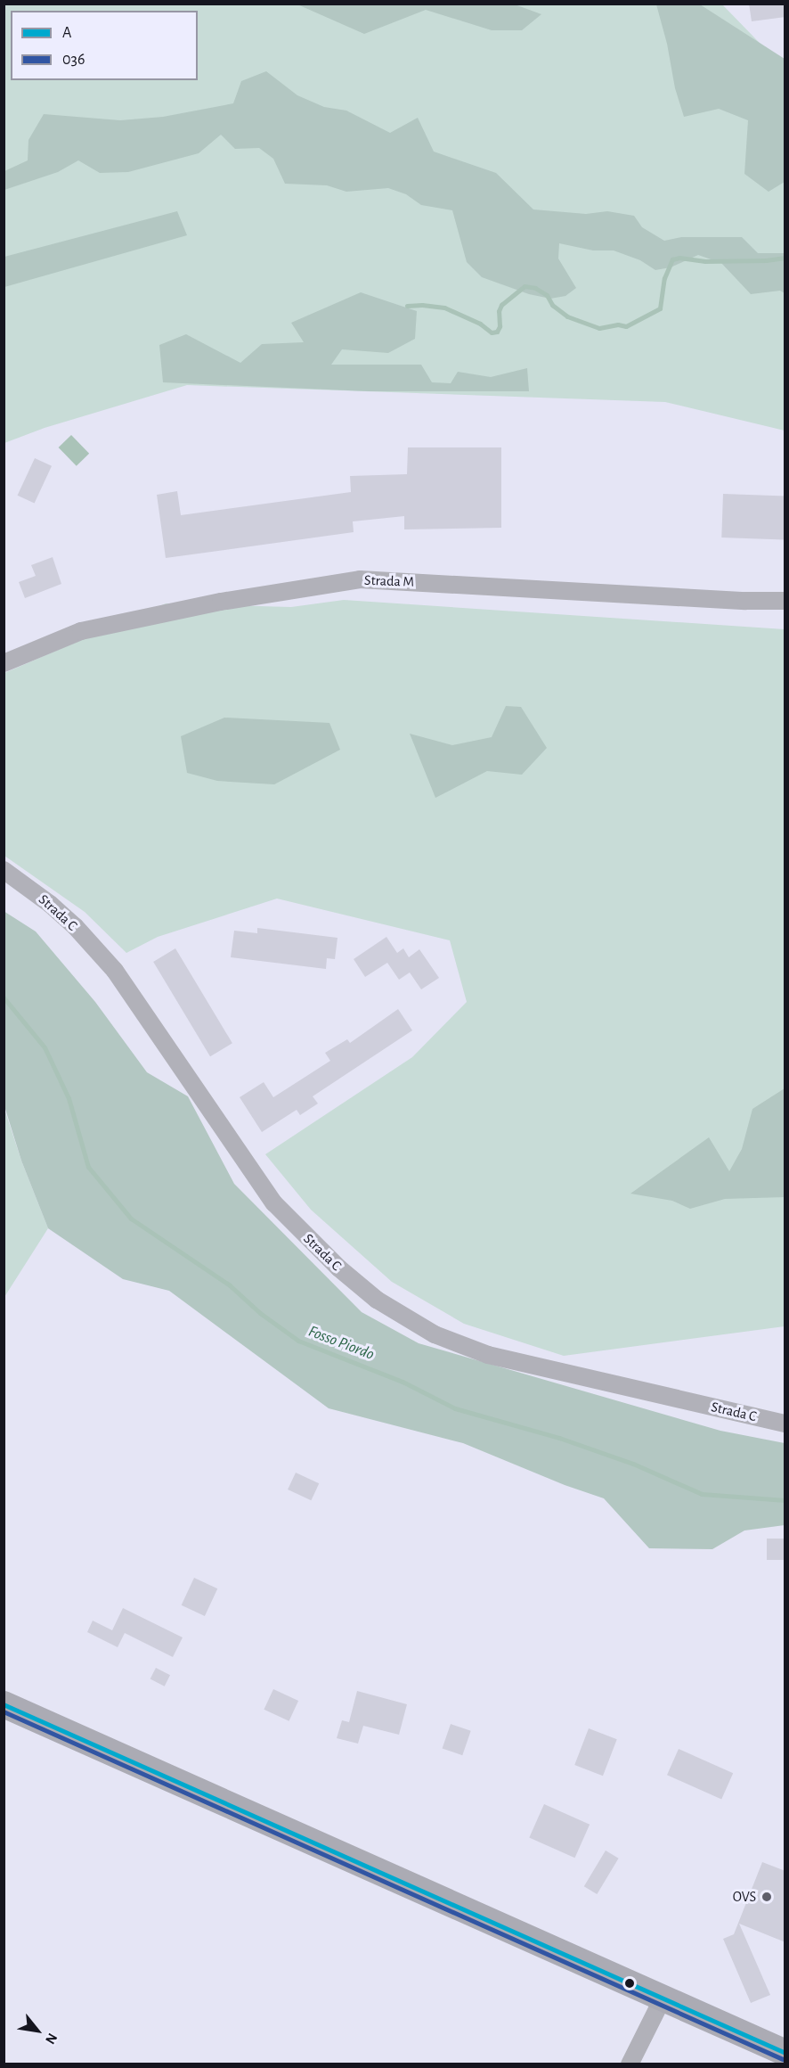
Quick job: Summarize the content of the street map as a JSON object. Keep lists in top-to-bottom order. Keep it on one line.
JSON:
{"streets":{"street":["Strada M","Strada C"]},"water":["Fosso Piordo"],"places":["OVS"],"lines":["transit line A","transit line 036"],"legend":["A","036"],"north":"bottom right"}
